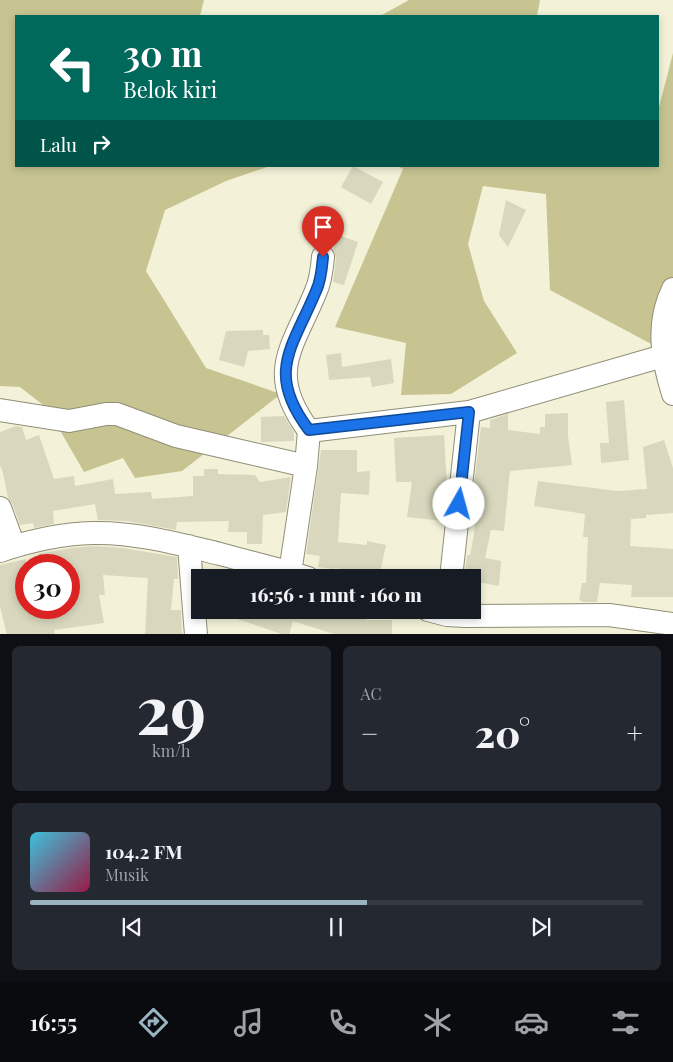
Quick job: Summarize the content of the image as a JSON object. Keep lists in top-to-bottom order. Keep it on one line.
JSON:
{"page":{"turn":["30 m","Belok kiri"],"then":"Lalu","limit":"30","trip":"16:56 · 1 mnt · 160 m","tile":[["29","km/h"],"AC"],"heat":["−","20°","+"],"song":["104.2 FM","Musik"],"tabs":"16:55"}}
